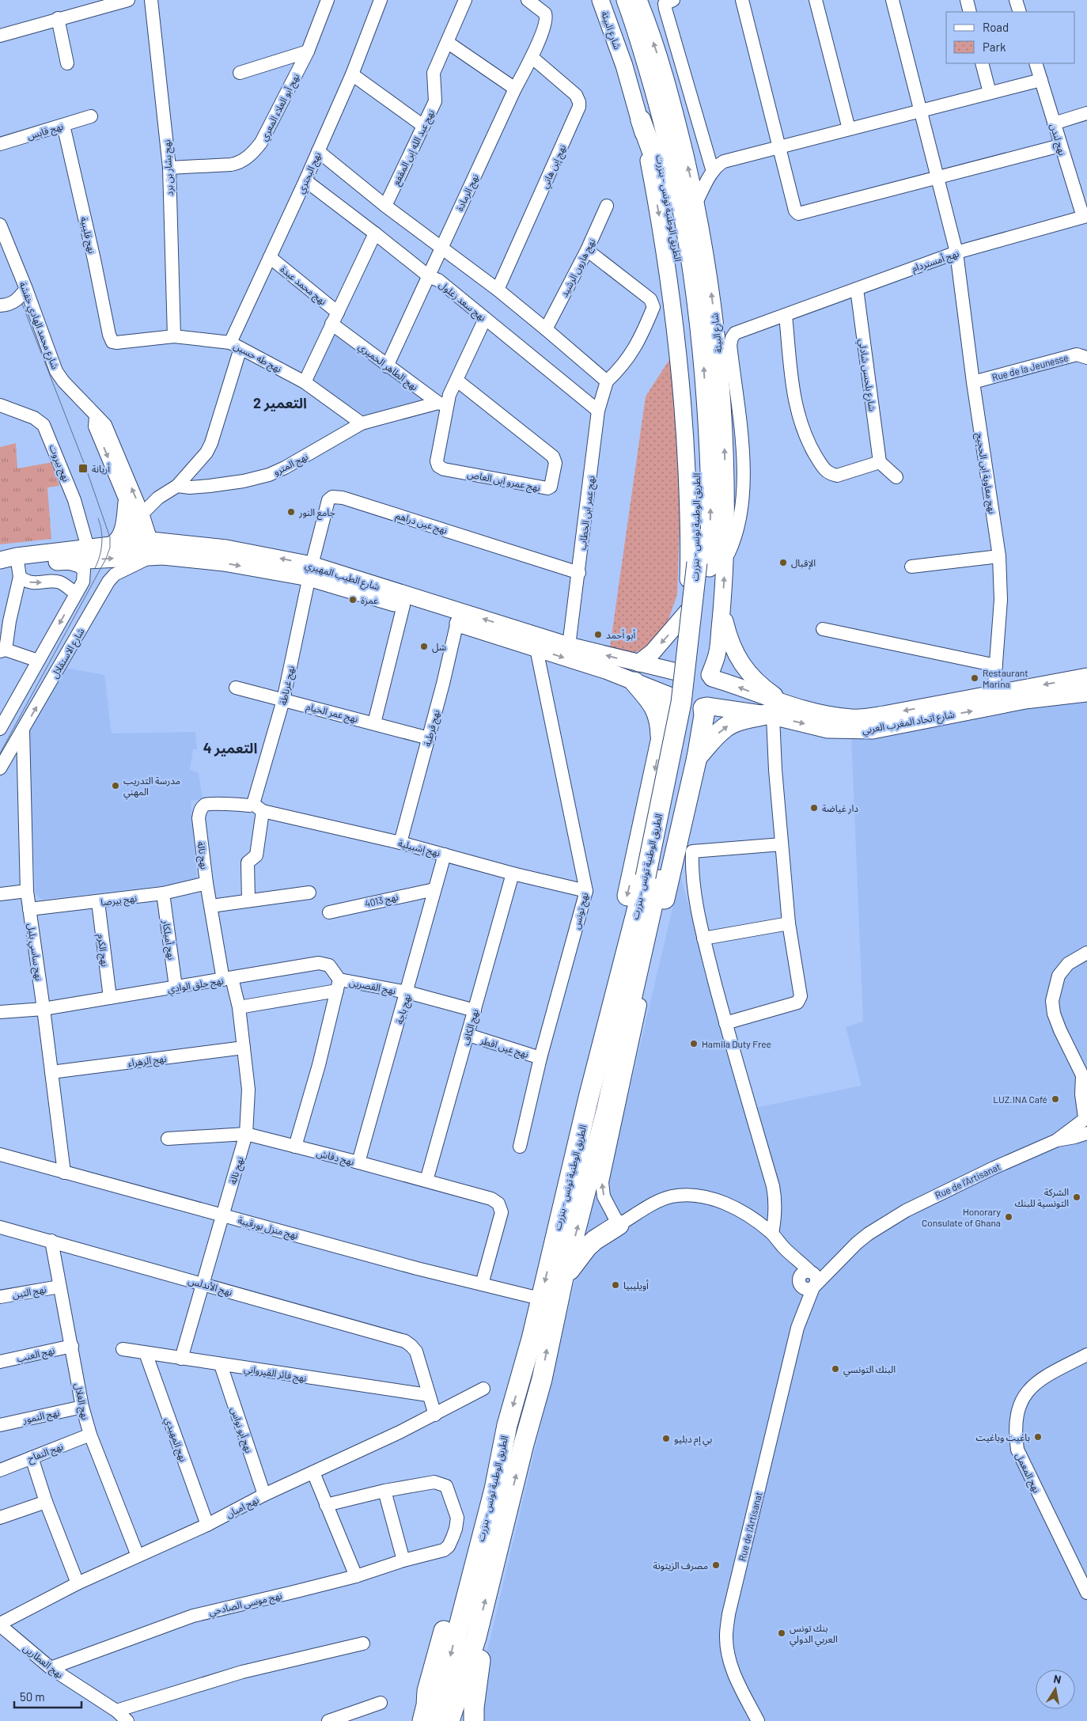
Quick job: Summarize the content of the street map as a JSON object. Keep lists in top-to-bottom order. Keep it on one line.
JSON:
{"streets":{"highway":["الطريق الوطنية تونس - بنزرت"],"main road":["شارع البيئة","شارع الطيب المهيري","شارع اتحاد المغرب العربي"],"street":["نهج أبو العلاء المعري","نهج قابس","نهج لندن","نهج عبد الله إبن المقفع","نهج إبن هاني","نهج بشار بن برد","نهج البحتري","نهج الرمادة","نهج قليبية","نهج أمستردام","نهج هارون الرشيد","نهج محمد عبدة","نهج سعد زغلول","شارع محمد الهادي خفشة","نهج طه حسين","نهج الطاهر الخميري","Rue de la Jeunesse","شارع بلحسن شادلي","نهج بيروت","نهج المترو","نهج معاوية ابن الحجيج","نهج عمرو ابن العاص","نهج عمر ابن الخطاب","نهج عين دراهم","شارع الاستقلال","نهج غرناطة","نهج عمر الخيام","نهج قرطبة","نهج إشبيلية","نهج تالة","نهج بيرصا","نهج 4013","نهج تونس","نهج أميلكار","نهج الكرم","نهج ساسي بليل","نهج حلق الوادي","نهج القصرين","نهج باجة","نهج الكاف","نهج عين اقطر","نهج الزهراء","نهج دقاش","Rue de l'Artisanat","نهج منزل بورقيبة","نهج الأندلس","نهج التين","نهج العنب","نهج فائز القيرواني","نهج الغلال","نهج التمور","نهج أبو نواس","نهج المهيدي","نهج التفاح","نهج المعمل","نهج امبان","نهج موسى الصادحي","نهج العطارين"]},"crossings":[["شارع البيئة","الطريق الوطنية تونس - بنزرت"],["شارع البيئة","نهج أمستردام"],["شارع البيئة","شارع الطيب المهيري"],["شارع البيئة","شارع اتحاد المغرب العربي"],["نهج أبو العلاء المعري","نهج بشار بن برد"],["نهج قابس","نهج قليبية"],["نهج لندن","نهج أمستردام"],["نهج إبن هاني","نهج الرمادة"],["نهج بشار بن برد","نهج طه حسين"],["نهج البحتري","نهج محمد عبدة"],["نهج البحتري","نهج سعد زغلول"],["نهج البحتري","نهج طه حسين"],["نهج البحتري","نهج المترو"],["نهج الرمادة","نهج سعد زغلول"],["نهج الرمادة","نهج الطاهر الخميري"],["الطريق الوطنية تونس - بنزرت","نهج أمستردام"],["الطريق الوطنية تونس - بنزرت","نهج منزل بورقيبة"],["نهج قليبية","نهج طه حسين"],["نهج أمستردام","شارع بلحسن شادلي"],["نهج أمستردام","نهج معاوية ابن الحجيج"],["نهج محمد عبدة","نهج الطاهر الخميري"],["نهج سعد زغلول","نهج عمر ابن الخطاب"],["شارع محمد الهادي خفشة","شارع الطيب المهيري"],["شارع محمد الهادي خفشة","شارع الاستقلال"],["نهج طه حسين","نهج المترو"],["نهج الطاهر الخميري","نهج المترو"],["نهج الطاهر الخميري","نهج عمرو ابن العاص"],["Rue de la Jeunesse","نهج معاوية ابن الحجيج"],["نهج بيروت","شارع الطيب المهيري"],["نهج المترو","نهج عمرو ابن العاص"],["نهج معاوية ابن الحجيج","شارع اتحاد المغرب العربي"],["نهج عمر ابن الخطاب","نهج عين دراهم"],["نهج عمر ابن الخطاب","شارع الطيب المهيري"],["نهج عين دراهم","شارع الطيب المهيري"],["نهج عين دراهم","نهج غرناطة"],["شارع الطيب المهيري","شارع الاستقلال"],["شارع الطيب المهيري","نهج غرناطة"],["شارع الطيب المهيري","شارع اتحاد المغرب العربي"],["شارع الطيب المهيري","نهج قرطبة"],["شارع الطيب المهيري","نهج تونس"],["شارع الاستقلال","نهج ساسي بليل"],["نهج غرناطة","نهج عمر الخيام"],["نهج غرناطة","نهج إشبيلية"],["نهج غرناطة","نهج تالة"],["نهج عمر الخيام","نهج قرطبة"],["نهج قرطبة","نهج إشبيلية"],["نهج إشبيلية","نهج تالة"],["نهج إشبيلية","نهج تونس"],["نهج إشبيلية","نهج باجة"],["نهج إشبيلية","نهج الكاف"],["نهج تالة","نهج بيرصا"],["نهج تالة","نهج حلق الوادي"],["نهج تالة","نهج القصرين"],["نهج تالة","نهج الزهراء"],["نهج تالة","نهج دقاش"],["نهج تالة","نهج منزل بورقيبة"],["نهج تالة","نهج الأندلس"],["نهج تالة","نهج فائز القيرواني"],["نهج بيرصا","نهج أميلكار"],["نهج بيرصا","نهج الكرم"],["نهج بيرصا","نهج ساسي بليل"],["نهج 4013","نهج باجة"],["نهج تونس","نهج عين اقطر"],["نهج أميلكار","نهج حلق الوادي"],["نهج الكرم","نهج حلق الوادي"],["نهج ساسي بليل","نهج حلق الوادي"],["نهج ساسي بليل","نهج الزهراء"],["نهج ساسي بليل","نهج منزل بورقيبة"],["نهج حلق الوادي","نهج القصرين"],["نهج القصرين","نهج باجة"],["نهج القصرين","نهج الكاف"],["نهج باجة","نهج دقاش"],["نهج الكاف","نهج عين اقطر"],["نهج الكاف","نهج دقاش"],["نهج دقاش","نهج منزل بورقيبة"],["نهج الأندلس","نهج فائز القيرواني"],["نهج الأندلس","نهج الغلال"],["نهج التين","نهج الغلال"],["نهج العنب","نهج الغلال"],["نهج فائز القيرواني","نهج أبو نواس"],["نهج فائز القيرواني","نهج المهيدي"],["نهج الغلال","نهج التمور"],["نهج الغلال","نهج التفاح"],["نهج الغلال","نهج امبان"],["نهج أبو نواس","نهج امبان"],["نهج المهيدي","نهج امبان"],["نهج امبان","نهج العطارين"],["نهج موسى الصادحي","نهج العطارين"]],"districts":["التعمير 2","التعمير 4"],"places":{"transit":["أريانة"],"other":["جامع النور","الإقبال","غمزة","أبو أحمد","شل","Restaurant Marina","مدرسة التدريب المهني","دار غياضة","Hamila Duty Free","LUZ.INA Café","الشركة التونسية للبنك","Honorary Consulate of Ghana","أويليبيا","البنك التونسي","باغيت وباغيت","بي إم دبليو","مصرف الزيتونة","بنك تونس العربي الدولي"]},"legend":["Road","Park"],"scale_bar":"50 m","north":"top"}
